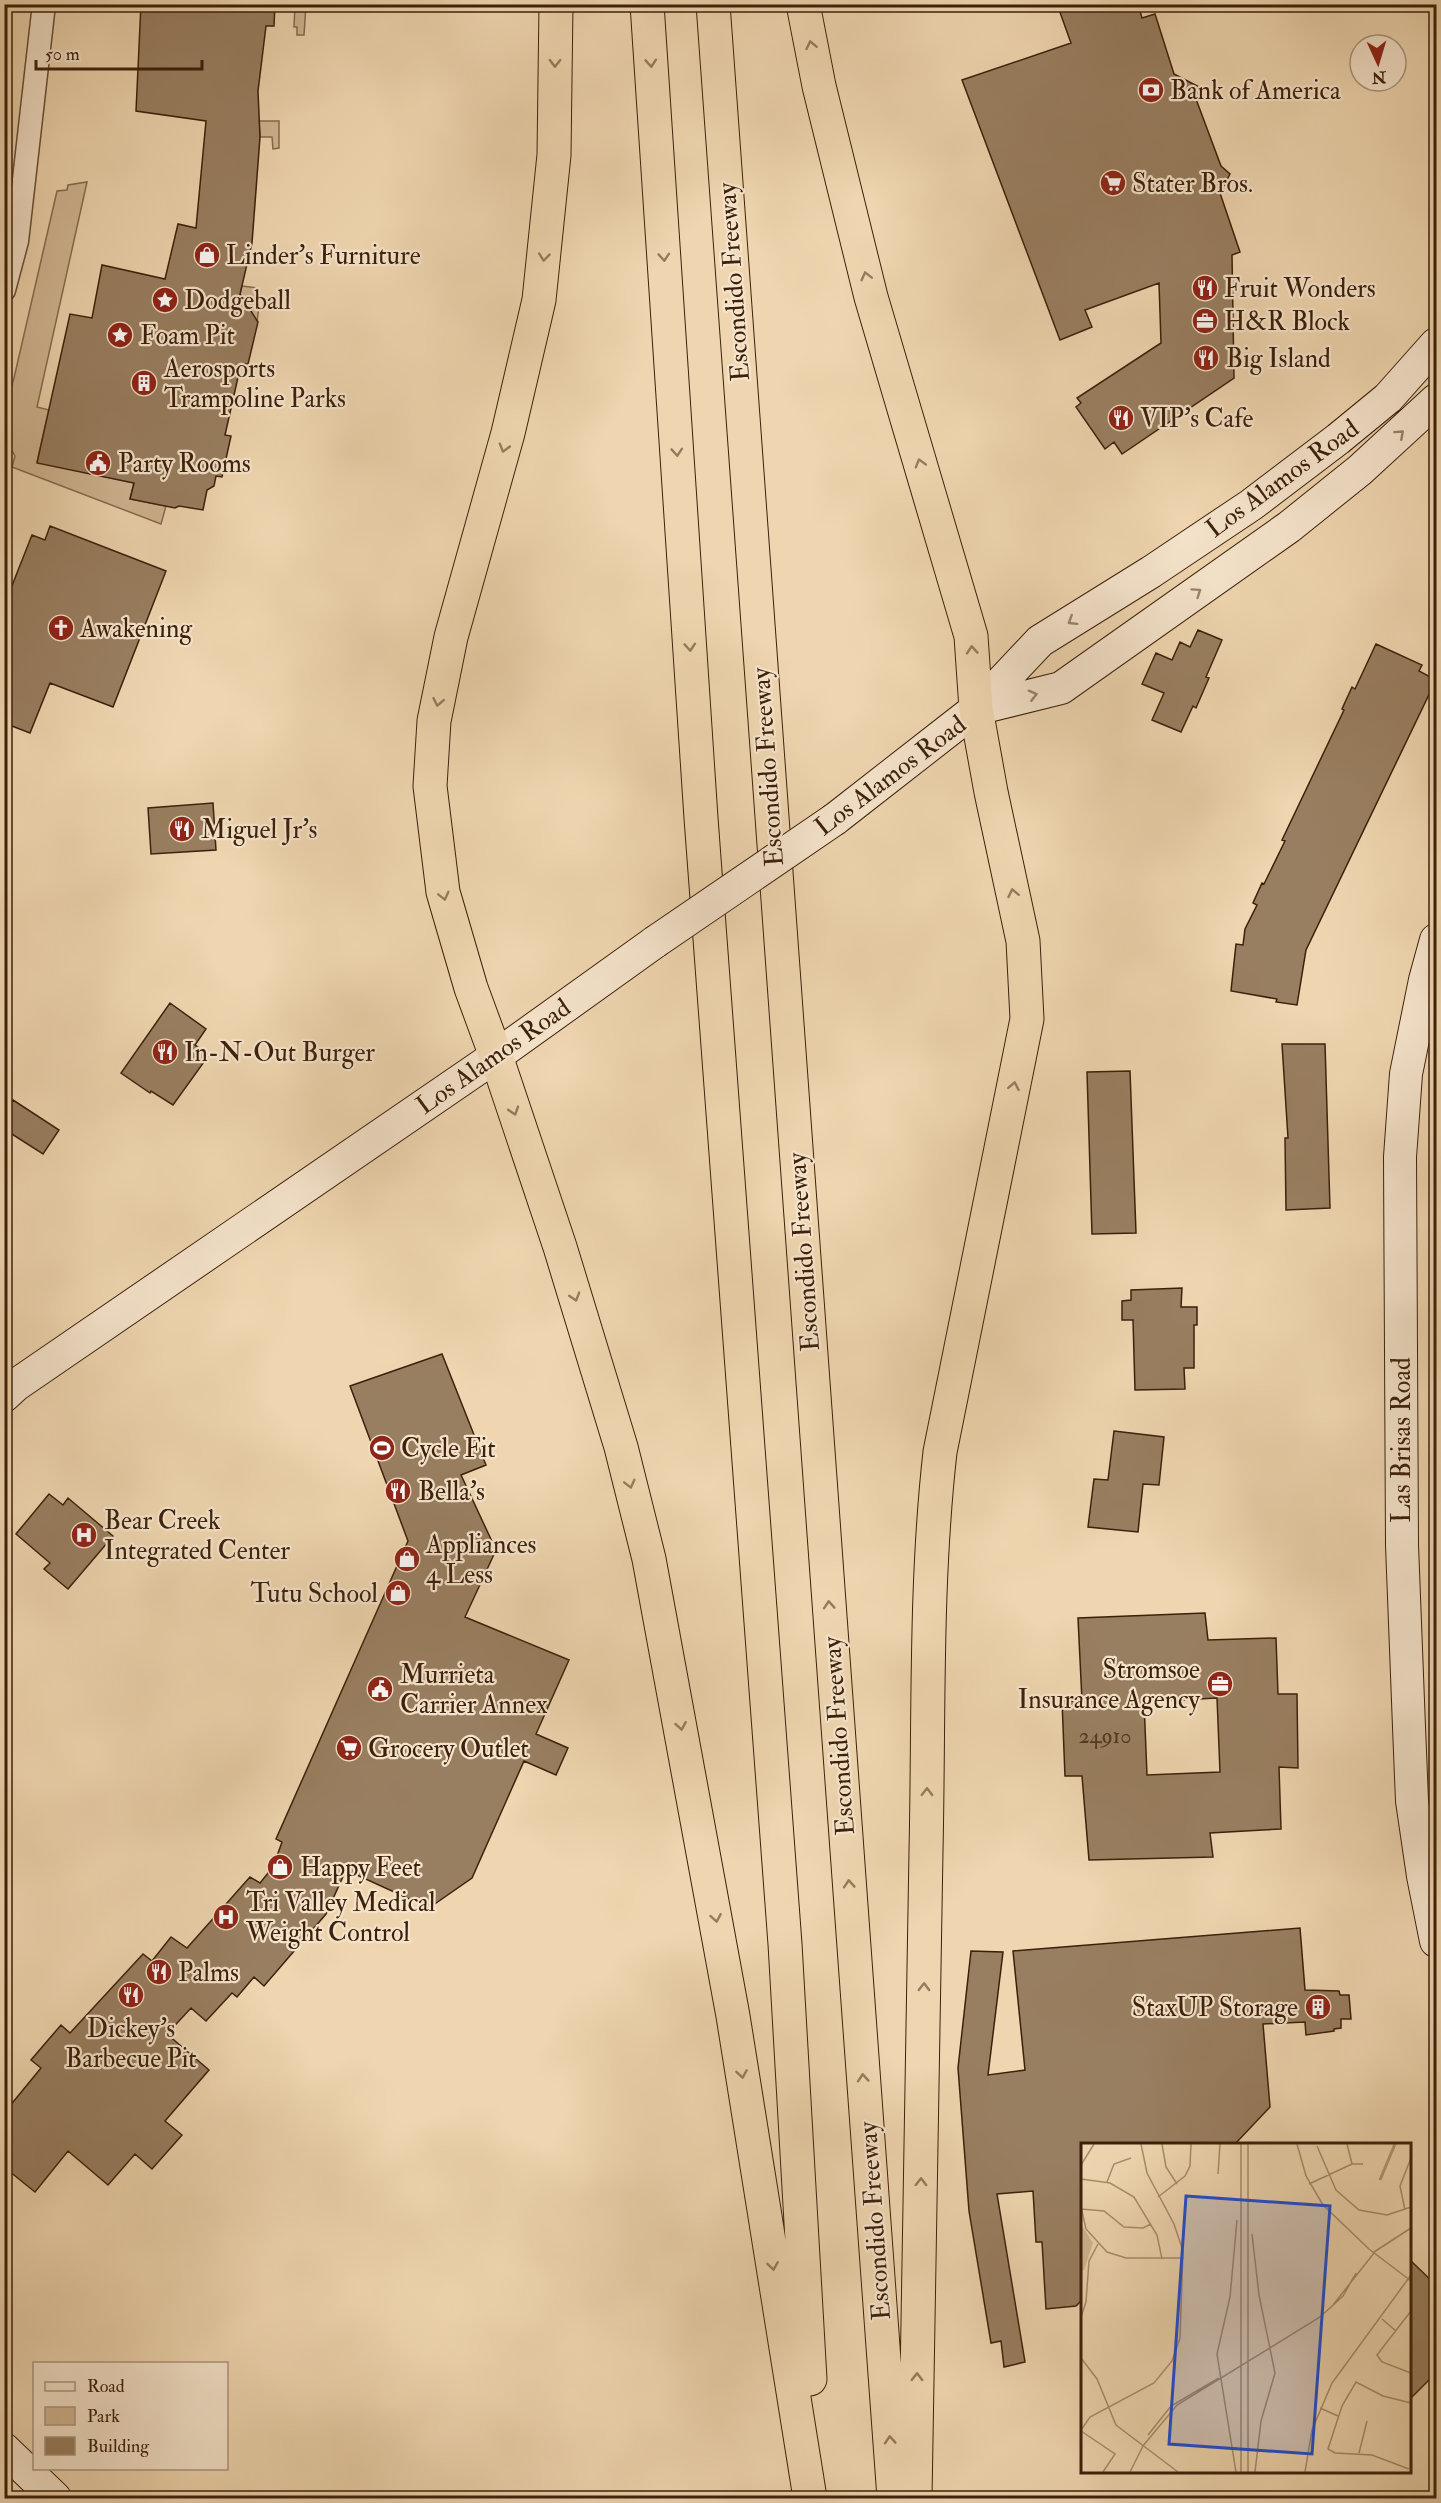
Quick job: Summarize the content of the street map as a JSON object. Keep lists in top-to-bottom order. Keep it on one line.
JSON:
{"streets":{"highway":["Escondido Freeway"],"main road":["Los Alamos Road","Las Brisas Road"]},"places":{"bank":["Bank of America"],"supermarket":["Stater Bros.","Grocery Outlet"],"shop":["Linder's Furniture","Appliances 4 Less","Tutu School","Happy Feet"],"restaurant":["Fruit Wonders","Big Island","VIP's Cafe","Miguel Jr's","In-N-Out Burger","Bella's","Palms","Dickey's Barbecue Pit"],"place":["Dodgeball","Foam Pit"],"office":["H&R Block","Stromsoe Insurance Agency"],"building":["Aerosports Trampoline Parks","StaxUP Storage"],"public building":["Party Rooms","Murrieta Carrier Annex"],"church":["Awakening"],"sports":["Cycle Fit"],"hospital":["Bear Creek Integrated Center","Tri Valley Medical Weight Control"]},"house_numbers":["24910"],"legend":["Road","Park","Building"],"scale_bar":"50 m","north":"bottom"}
